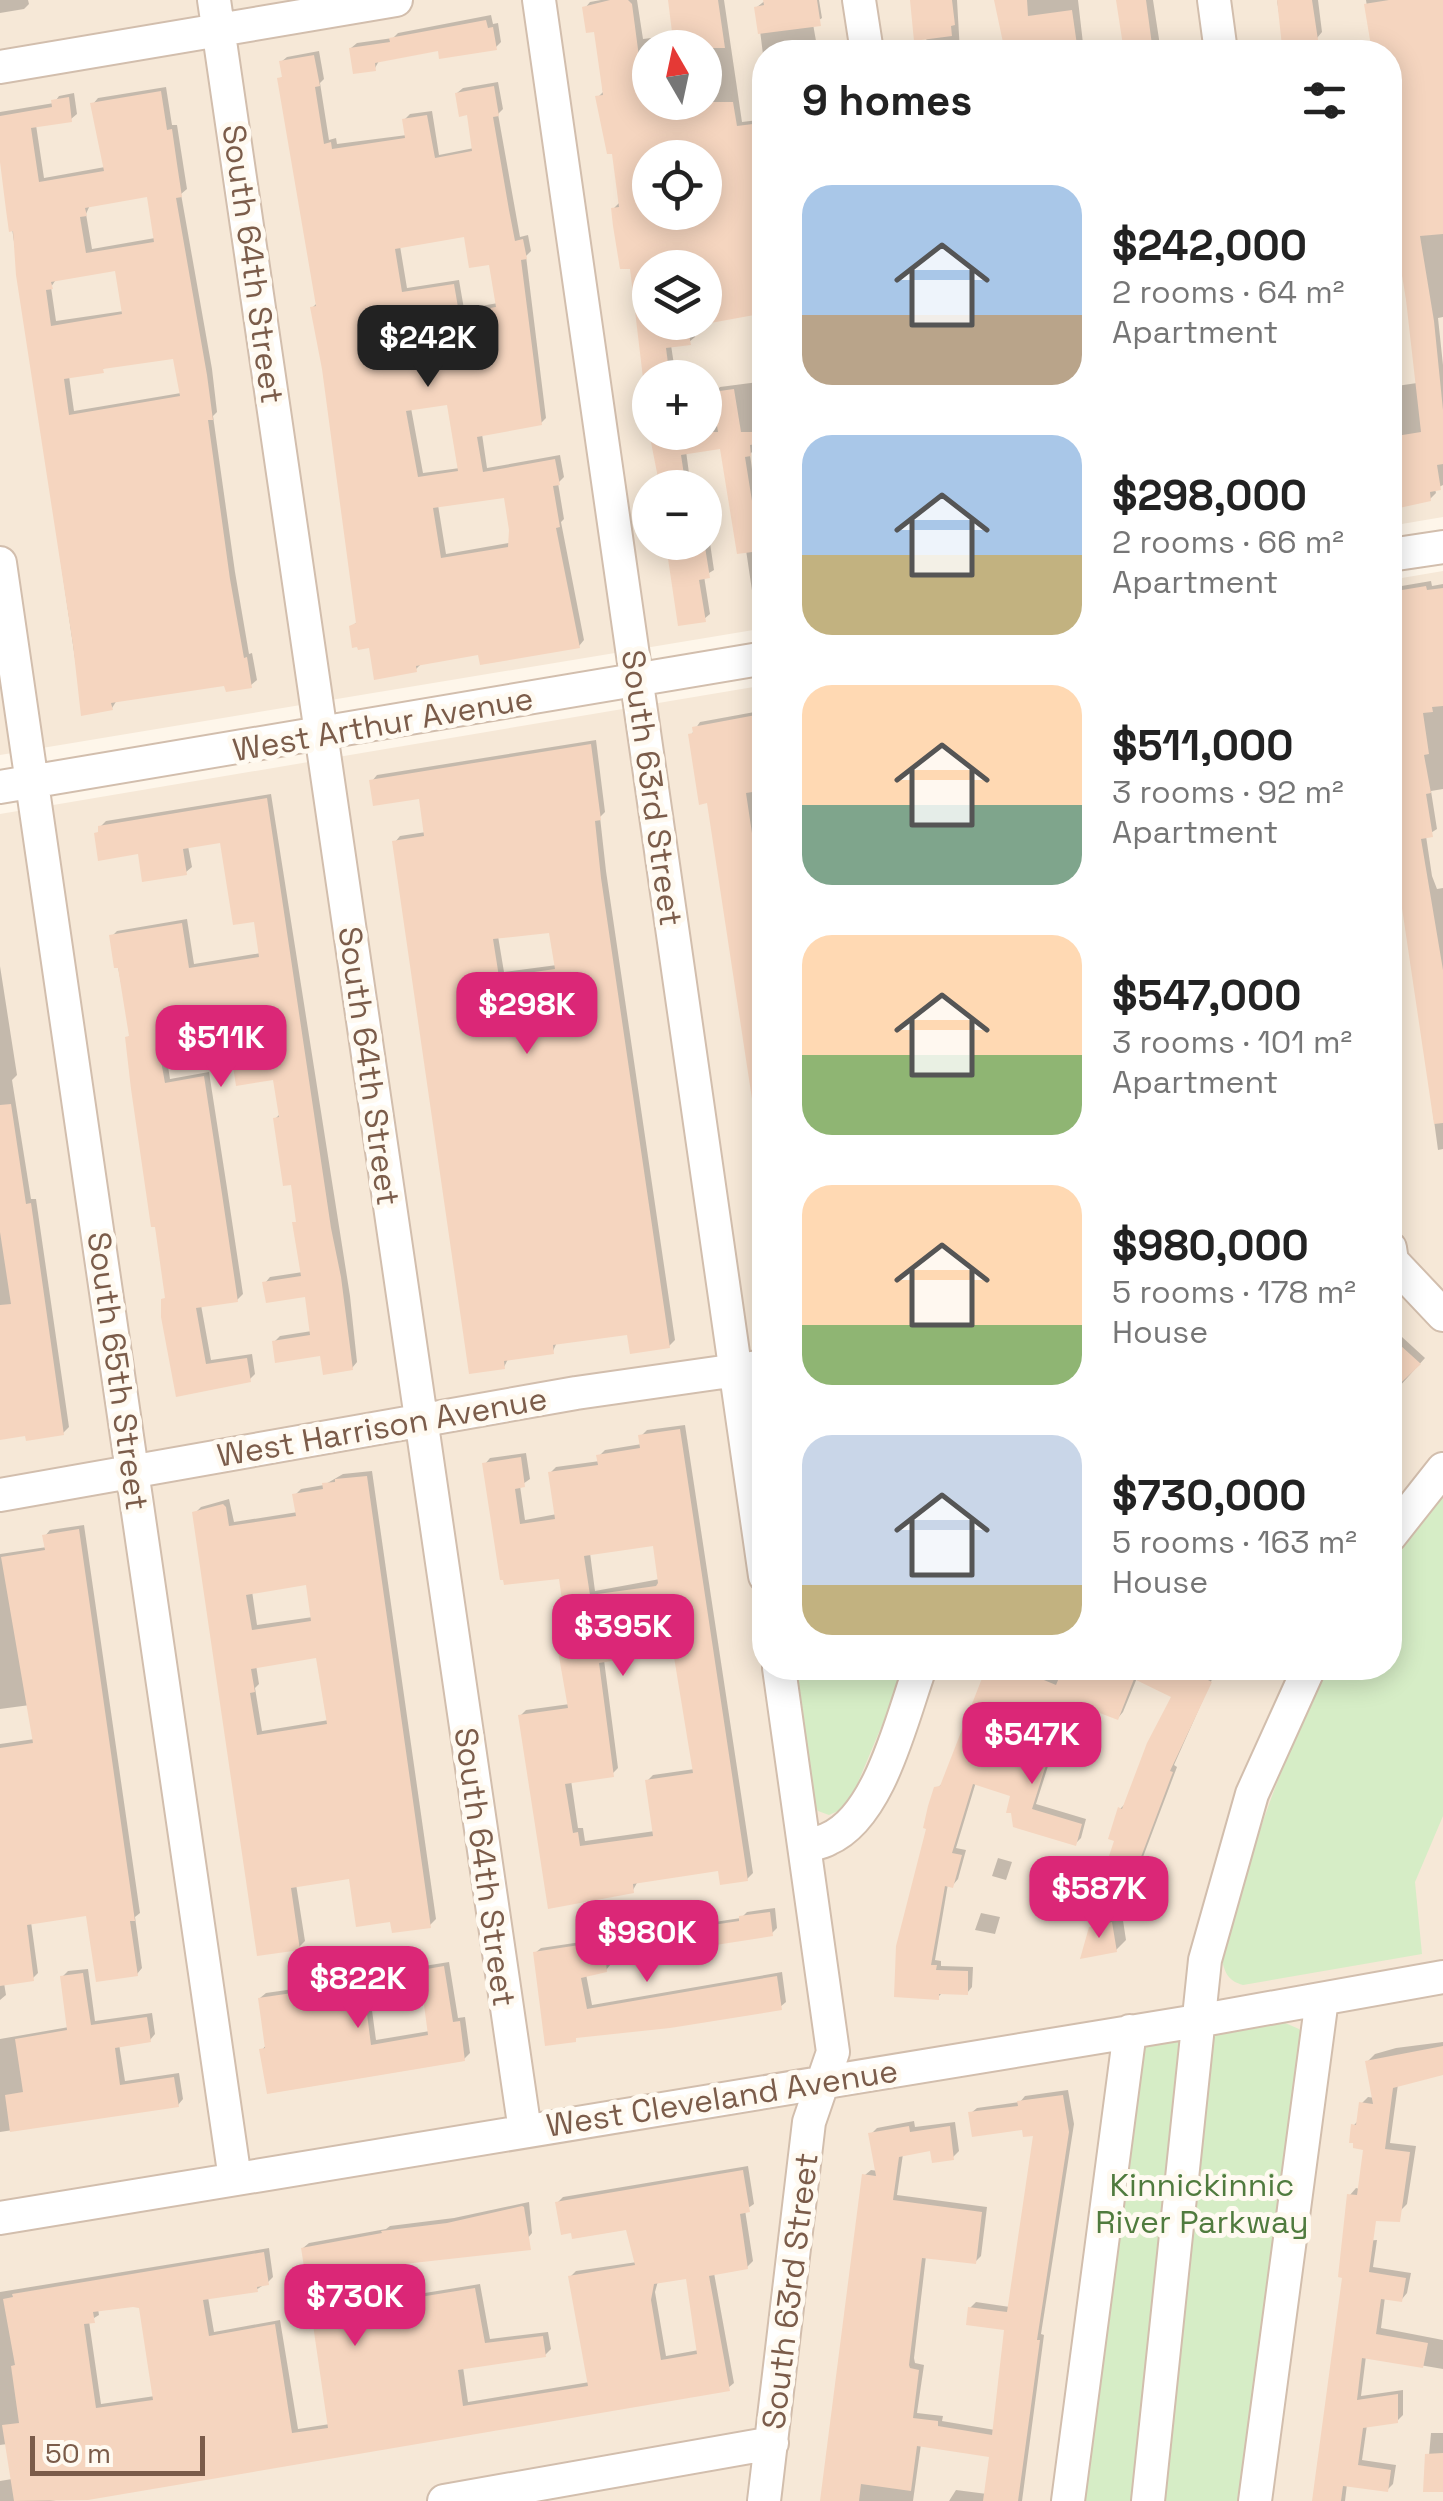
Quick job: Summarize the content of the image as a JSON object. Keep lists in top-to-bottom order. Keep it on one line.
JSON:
{"streets":{"street":["South 64th Street","West Arthur Avenue","South 63rd Street","South 65th Street","West Harrison Avenue","West Cleveland Avenue"]},"crossings":[["South 64th Street","West Arthur Avenue"],["South 64th Street","West Harrison Avenue"],["South 64th Street","West Cleveland Avenue"],["West Arthur Avenue","South 63rd Street"],["West Arthur Avenue","South 65th Street"],["South 63rd Street","West Harrison Avenue"],["South 63rd Street","West Cleveland Avenue"],["South 65th Street","West Harrison Avenue"],["South 65th Street","West Cleveland Avenue"]],"parks":["Kinnickinnic River Parkway"],"scale_bar":"50 m","north":"top","page":{"map_buttons":["+","−"],"heading":"9 homes","list":[{"name":"$242,000","note":"2 rooms · 64 m² · Apartment"},{"name":"$298,000","note":"2 rooms · 66 m² · Apartment"},{"name":"$511,000","note":"3 rooms · 92 m² · Apartment"},{"name":"$547,000","note":"3 rooms · 101 m² · Apartment"},{"name":"$980,000","note":"5 rooms · 178 m² · House"},{"name":"$730,000","note":"5 rooms · 163 m² · House"}],"price":["$242K","$298K","$511K","$395K","$547K","$587K","$980K","$822K","$730K"],"scale":"50 m"}}
